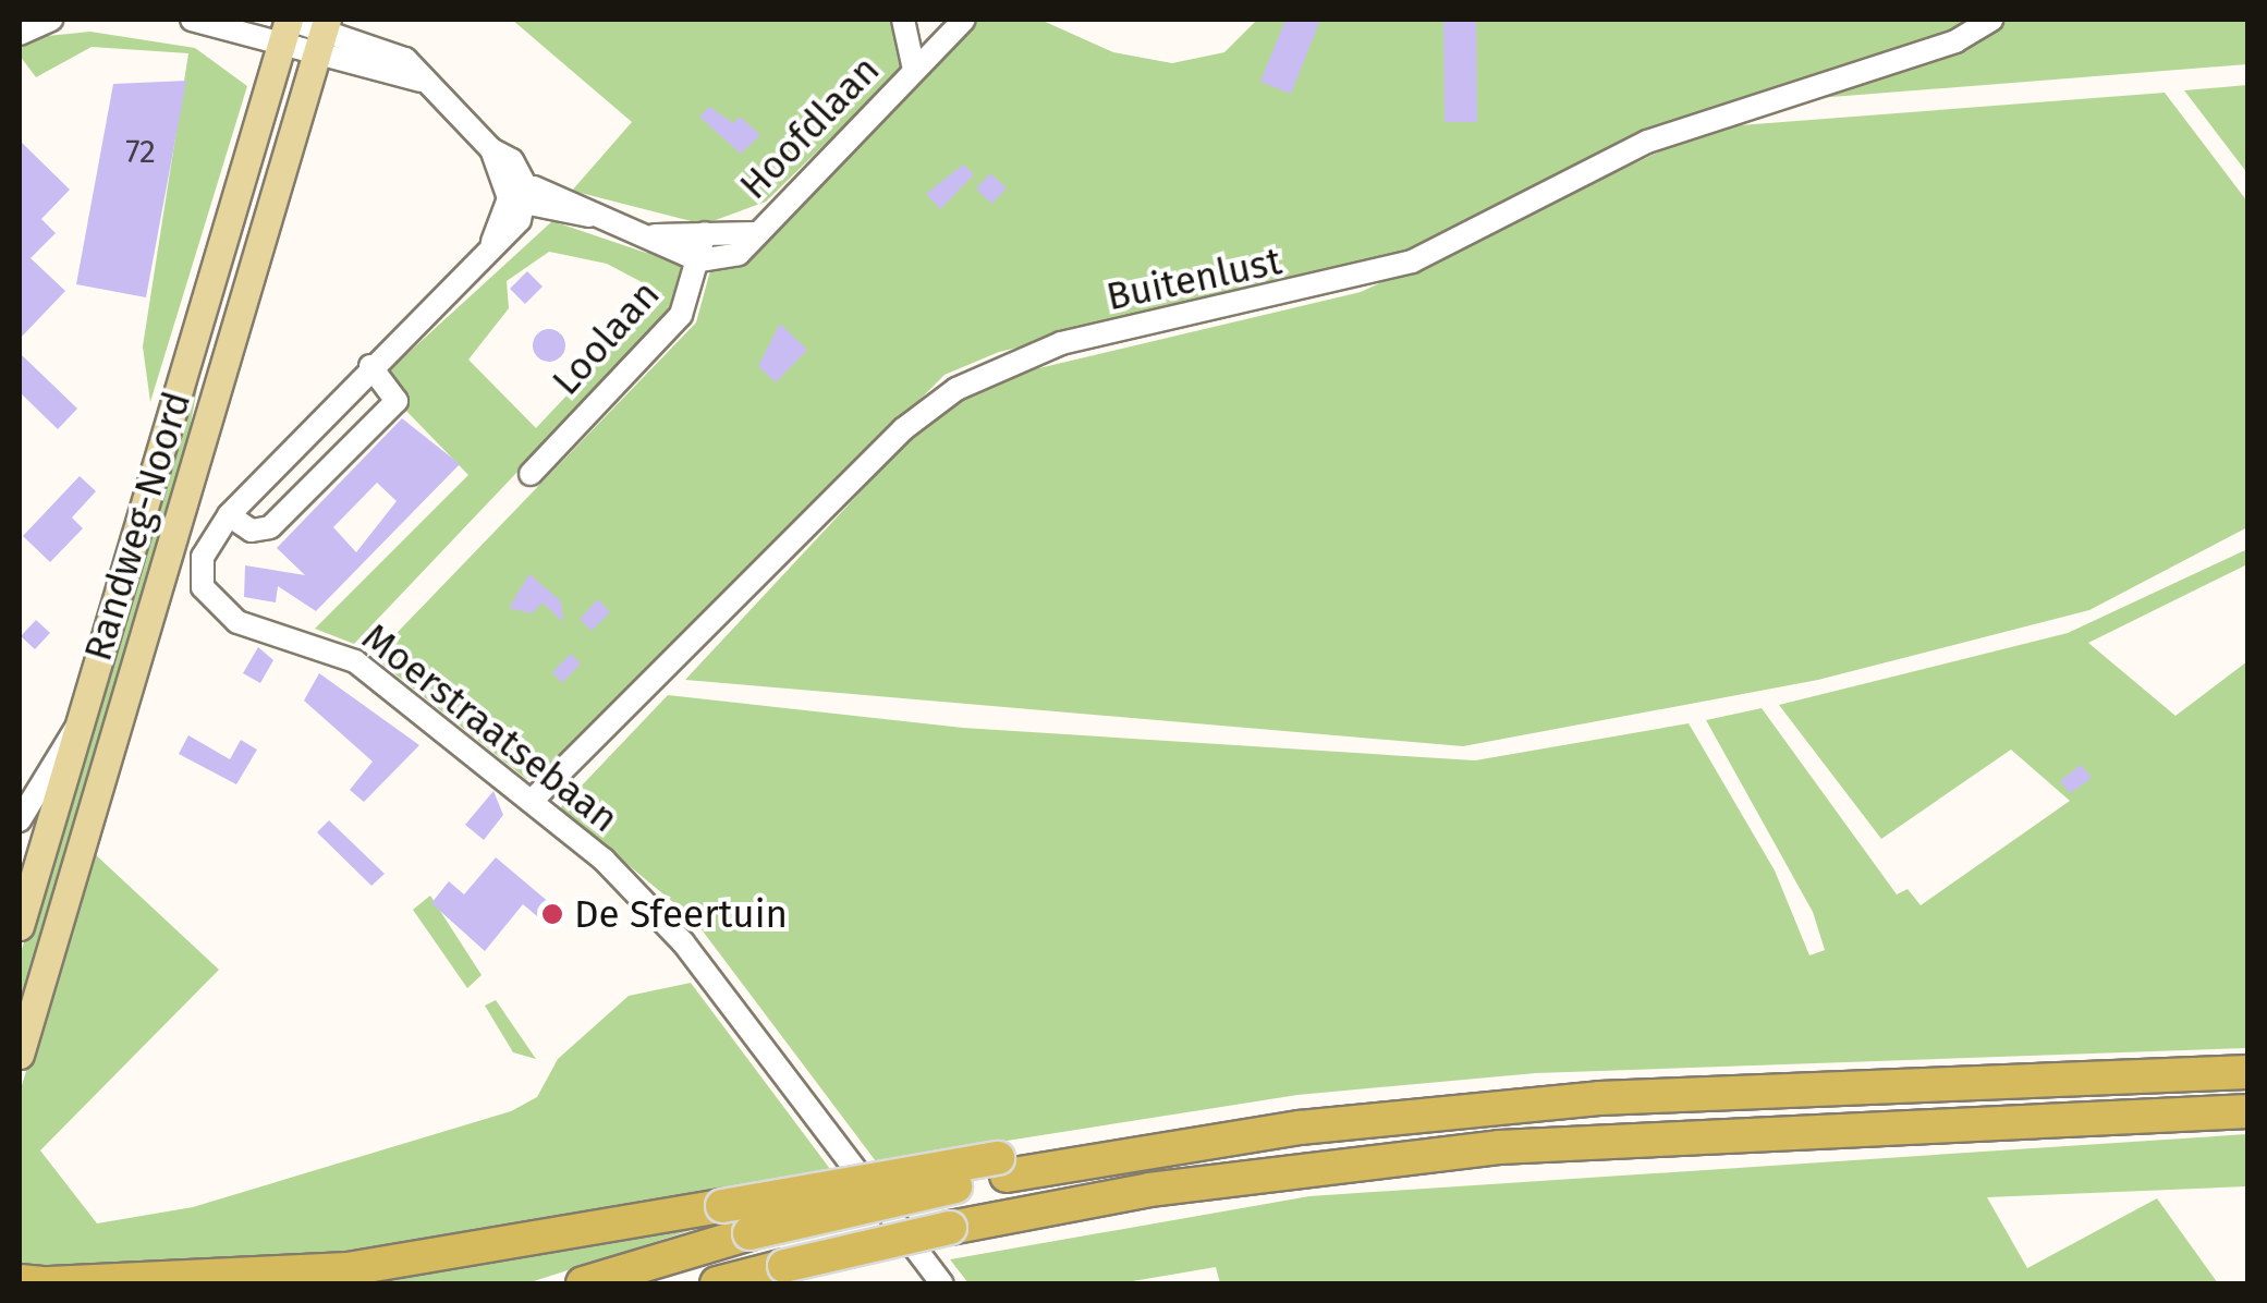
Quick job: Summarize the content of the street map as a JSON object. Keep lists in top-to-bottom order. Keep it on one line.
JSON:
{"streets":{"main road":["Randweg-Noord"],"street":["Hoofdlaan","Buitenlust","Loolaan","Moerstraatsebaan"]},"crossings":[["Hoofdlaan","Loolaan"],["Hoofdlaan","Moerstraatsebaan"],["Buitenlust","Moerstraatsebaan"]],"places":["De Sfeertuin"],"house_numbers":["72"]}
